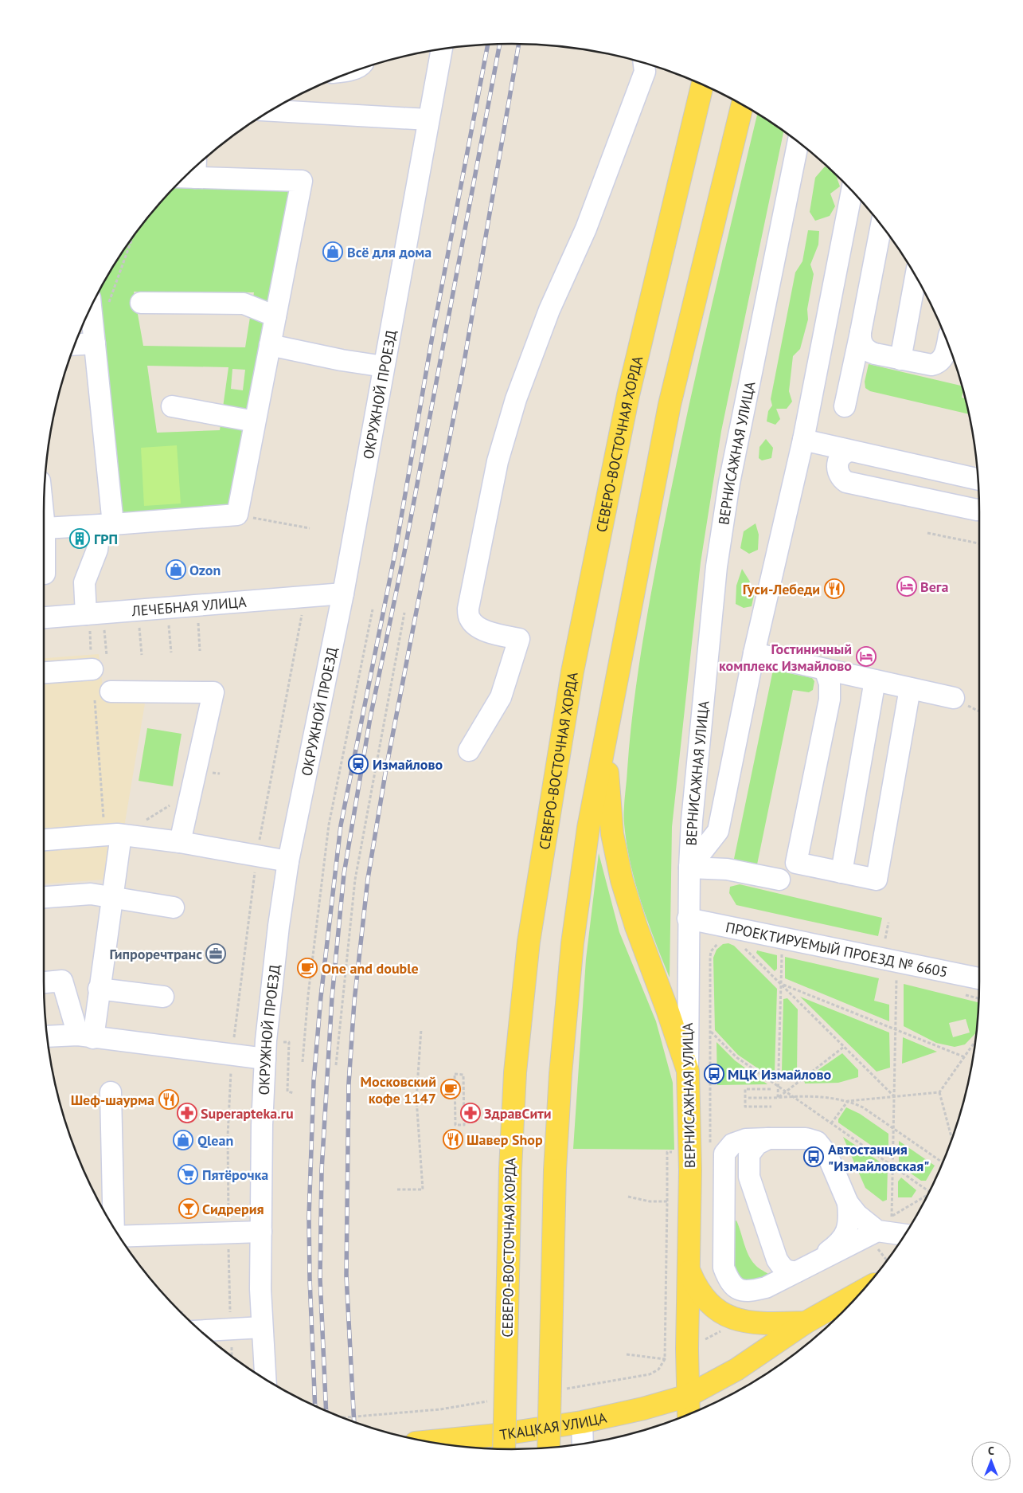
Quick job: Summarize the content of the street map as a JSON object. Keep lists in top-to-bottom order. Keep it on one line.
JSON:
{"streets":{"main road":["СЕВЕРО-ВОСТОЧНАЯ ХОРДА","ВЕРНИСАЖНАЯ УЛИЦА","ТКАЦКАЯ УЛИЦА"],"street":["ОКРУЖНОЙ ПРОЕЗД","ЛЕЧЕБНАЯ УЛИЦА","ПРОЕКТИРУЕМЫЙ ПРОЕЗД № 6605"]},"crossings":[["ОКРУЖНОЙ ПРОЕЗД","ЛЕЧЕБНАЯ УЛИЦА"],["ВЕРНИСАЖНАЯ УЛИЦА","ПРОЕКТИРУЕМЫЙ ПРОЕЗД № 6605"],["ВЕРНИСАЖНАЯ УЛИЦА","ТКАЦКАЯ УЛИЦА"]],"places":{"shop":["Всё для дома","Ozon","Qlean"],"building":["ГРП"],"hotel":["Вега","Гостиничный комплекс Измайлово"],"restaurant":["Гуси-Лебеди","Шеф-шаурма","Шавер Shop"],"station":["Измайлово"],"office":["Гипроречтранс"],"cafe":["One and double","Московский кофе 1147"],"bus stop":["МЦК Измайлово","Автостанция \"Измайловская\""],"pharmacy":["Superapteka.ru","ЗдравСити"],"supermarket":["Пятёрочка"],"bar":["Сидрерия"]},"north":"top"}
